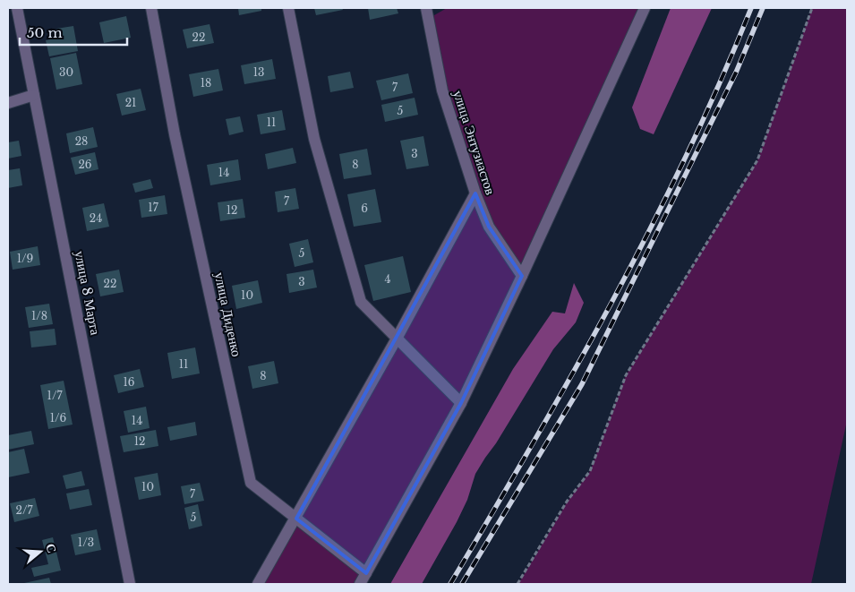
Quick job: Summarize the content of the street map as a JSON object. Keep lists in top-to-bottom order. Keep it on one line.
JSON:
{"streets":{"street":["улица Энтузиастов","улица 8 Марта","улица Диденко"]},"house_numbers":["22","30","13","18","7","21","5","11","28","3","26","8","14","7","17","6","12","24","5","1/9","4","3","22","10","1/8","11","8","16","1/7","1/6","14","12","10","7","2/7","5","1/3"],"scale_bar":"50 m","north":"right"}
